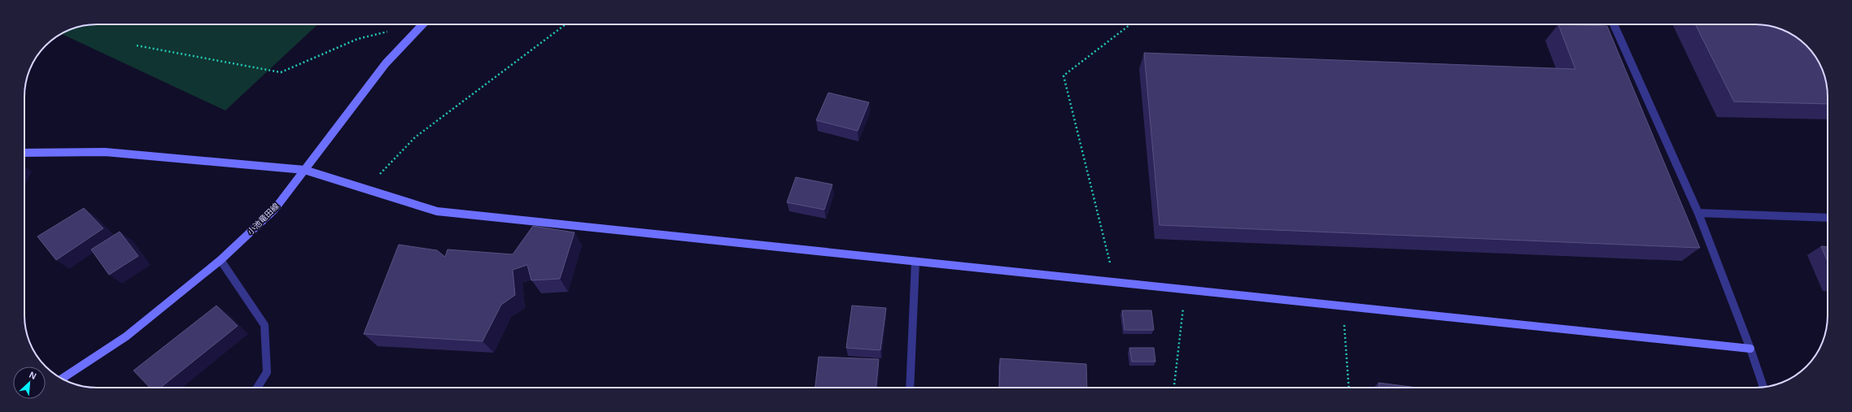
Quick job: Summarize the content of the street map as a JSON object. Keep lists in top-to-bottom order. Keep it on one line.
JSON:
{"streets":{"street":["小池竜田線"]},"north":"top right"}
